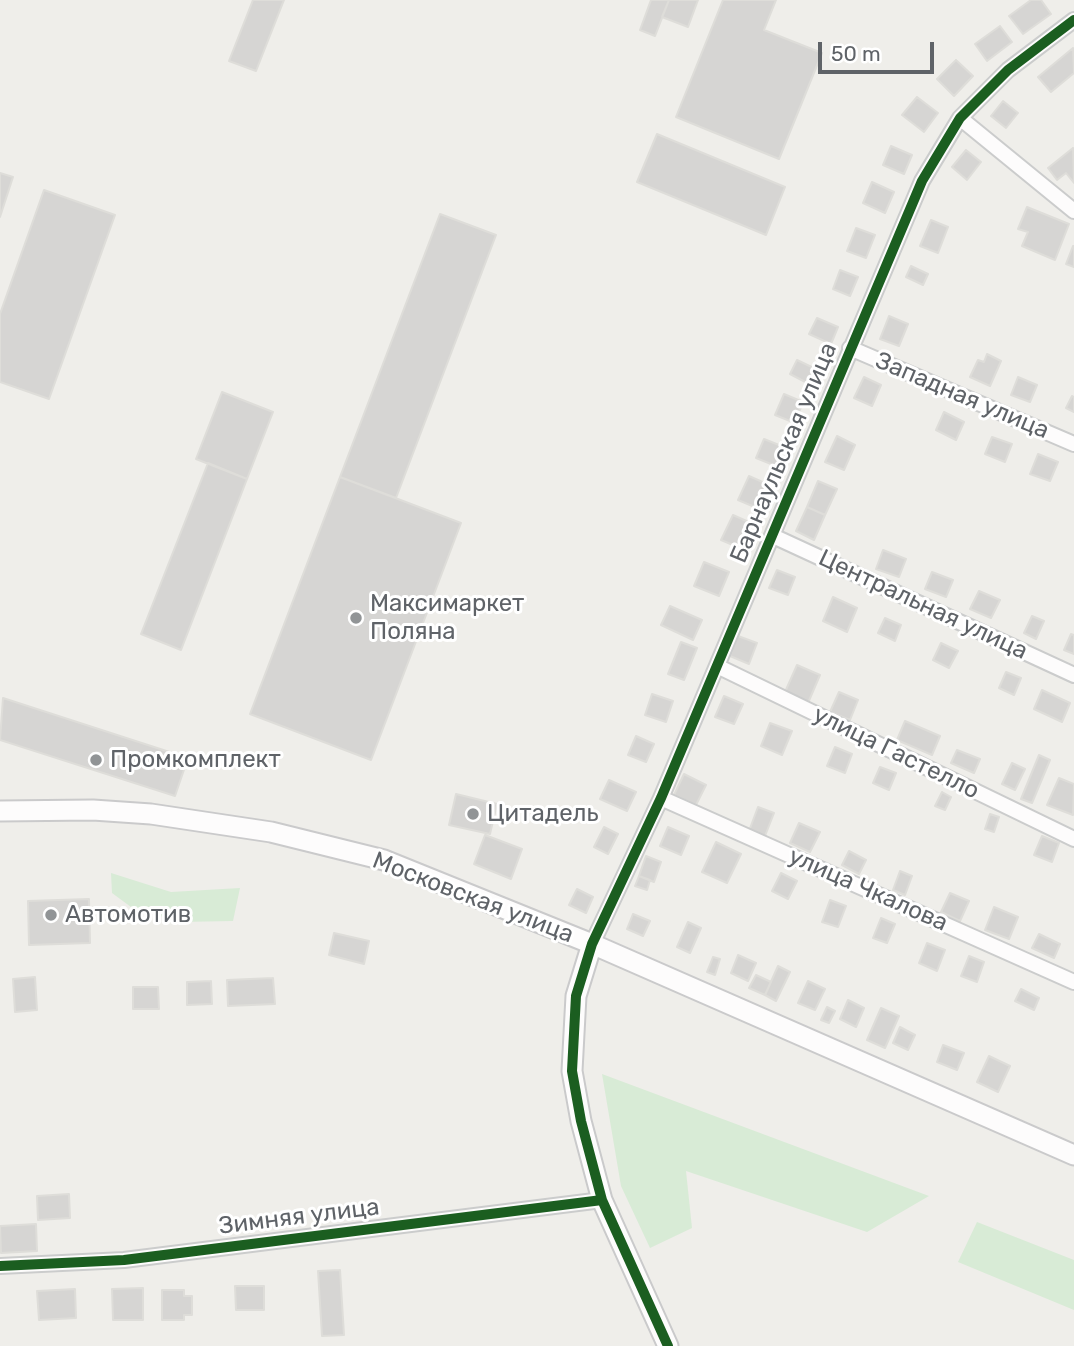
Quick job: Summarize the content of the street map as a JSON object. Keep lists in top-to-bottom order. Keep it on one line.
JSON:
{"streets":{"main road":["Московская улица"],"street":["Западная улица","Барнаульская улица","Центральная улица","улица Гастелло","улица Чкалова","Зимняя улица"]},"crossings":[["Западная улица","Барнаульская улица"],["Барнаульская улица","Центральная улица"],["Барнаульская улица","улица Гастелло"],["Барнаульская улица","улица Чкалова"],["Барнаульская улица","Московская улица"]],"places":["Максимаркет Поляна","Промкомплект","Цитадель","Автомотив"],"scale_bar":"50 m"}
